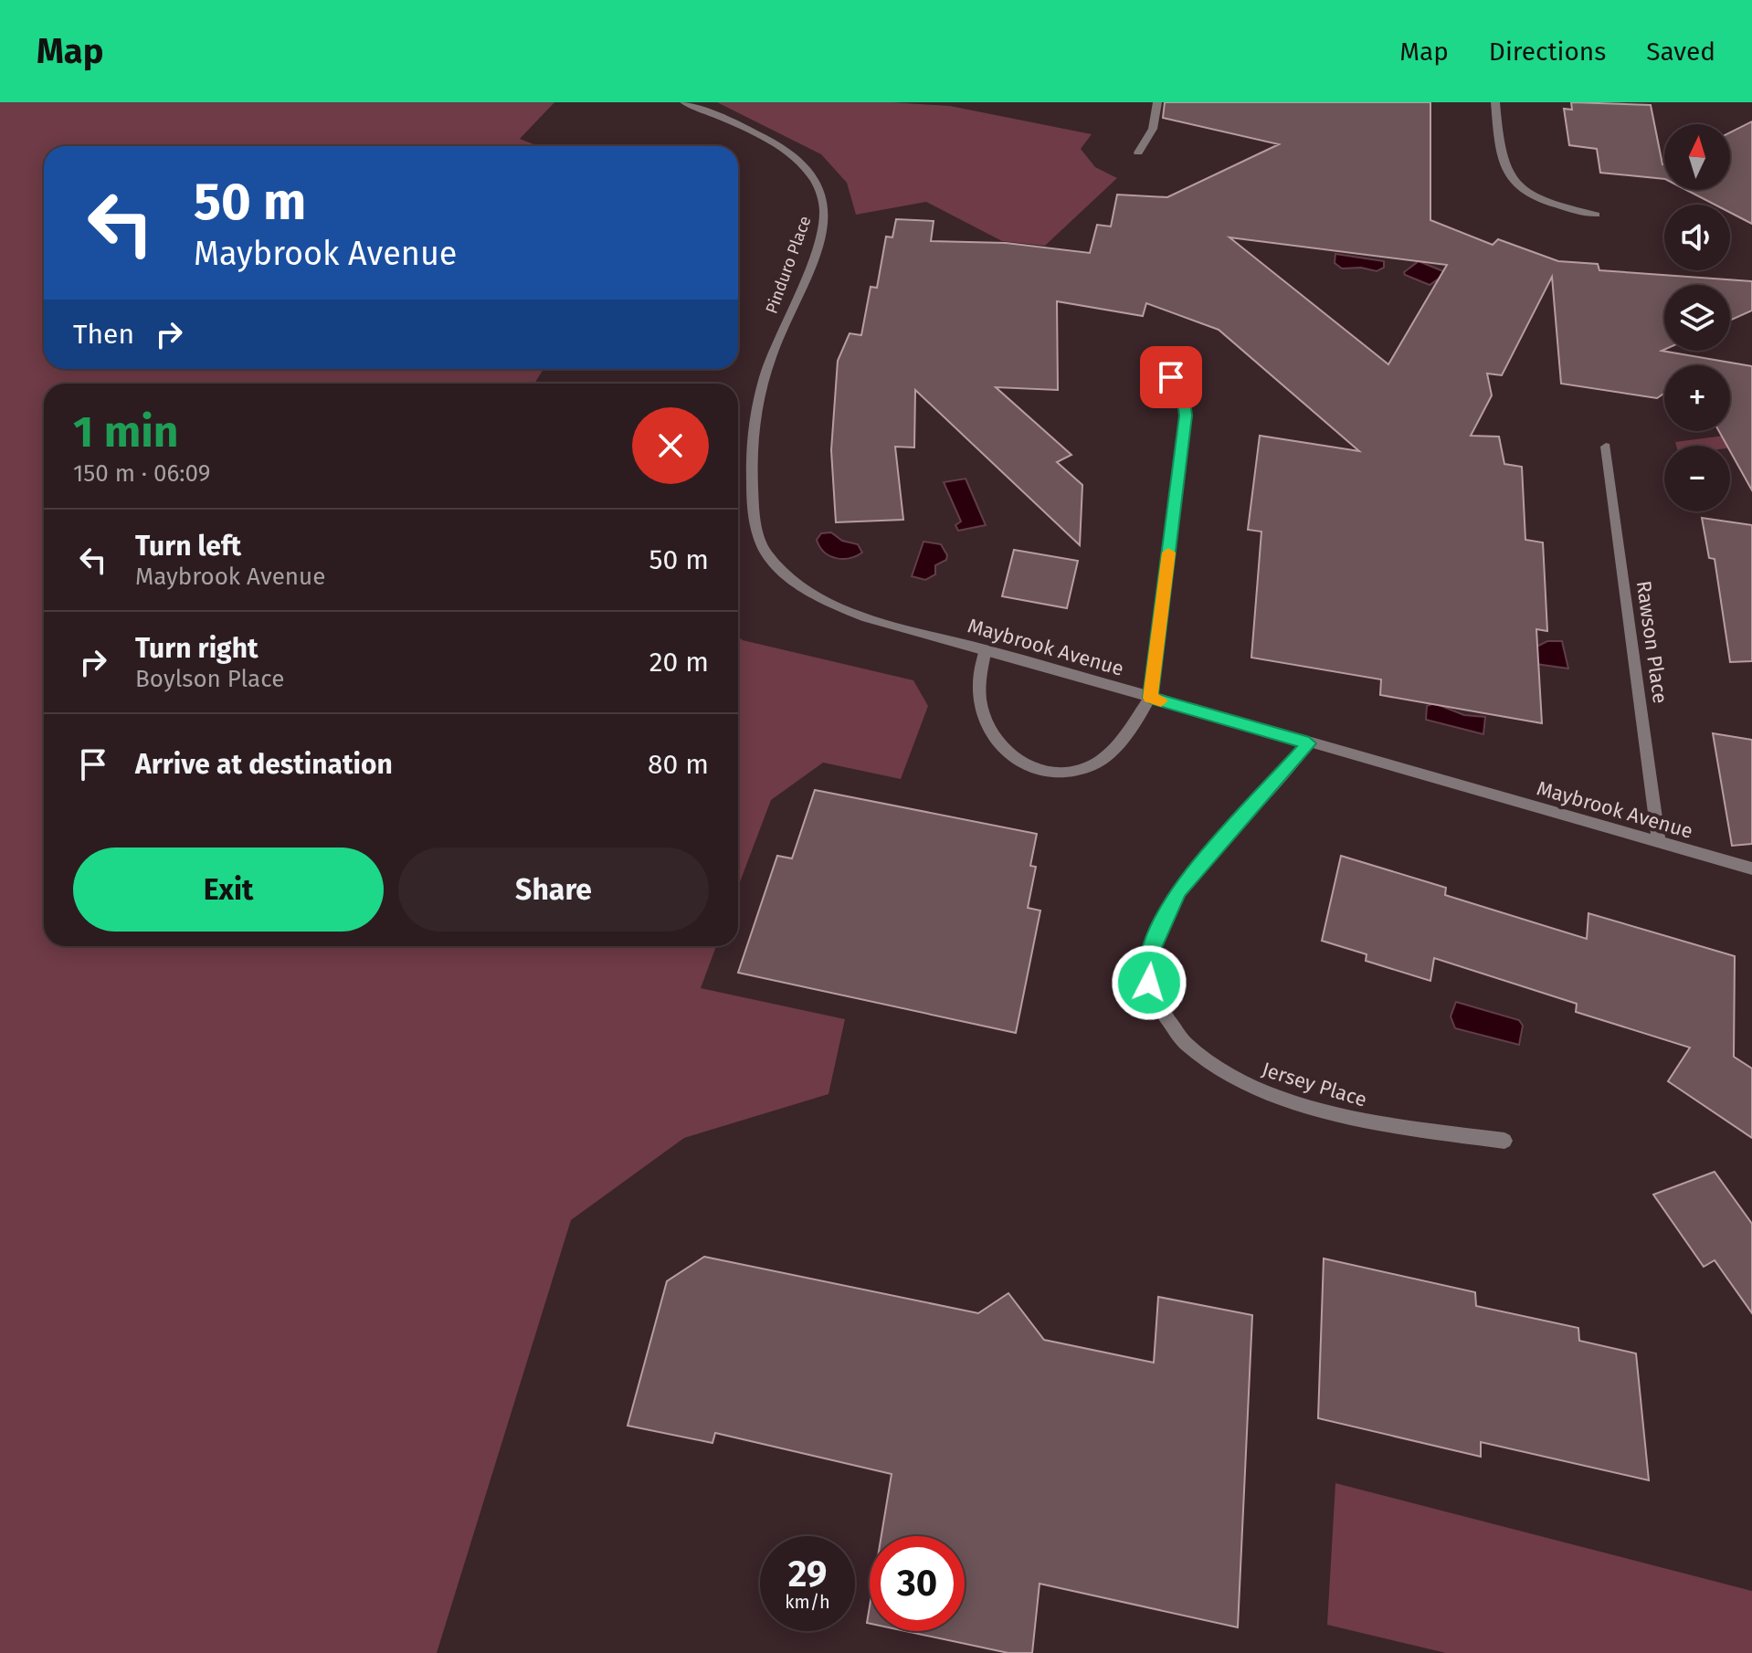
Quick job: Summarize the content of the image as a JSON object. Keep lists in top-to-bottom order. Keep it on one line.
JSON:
{"streets":{"street":["Pinduro Place","Rawson Place","Maybrook Avenue","Jersey Place"]},"crossings":[["Pinduro Place","Maybrook Avenue"],["Rawson Place","Maybrook Avenue"],["Maybrook Avenue","Jersey Place"]],"north":"top","page":{"header":"Map","nav":["Map","Directions","Saved"],"map_buttons":["+","−"],"turn":["50 m","Maybrook Avenue"],"then":"Then","heading":["1 min","150 m · 06:09"],"list":[{"name":"Turn left","note":"Maybrook Avenue","value":"50 m"},{"name":"Turn right","note":"Boylson Place","value":"20 m"},{"name":"Arrive at destination","value":"80 m"}],"buttons":["Exit","Share"],"speed":"29 km/h","limit":"30"}}
